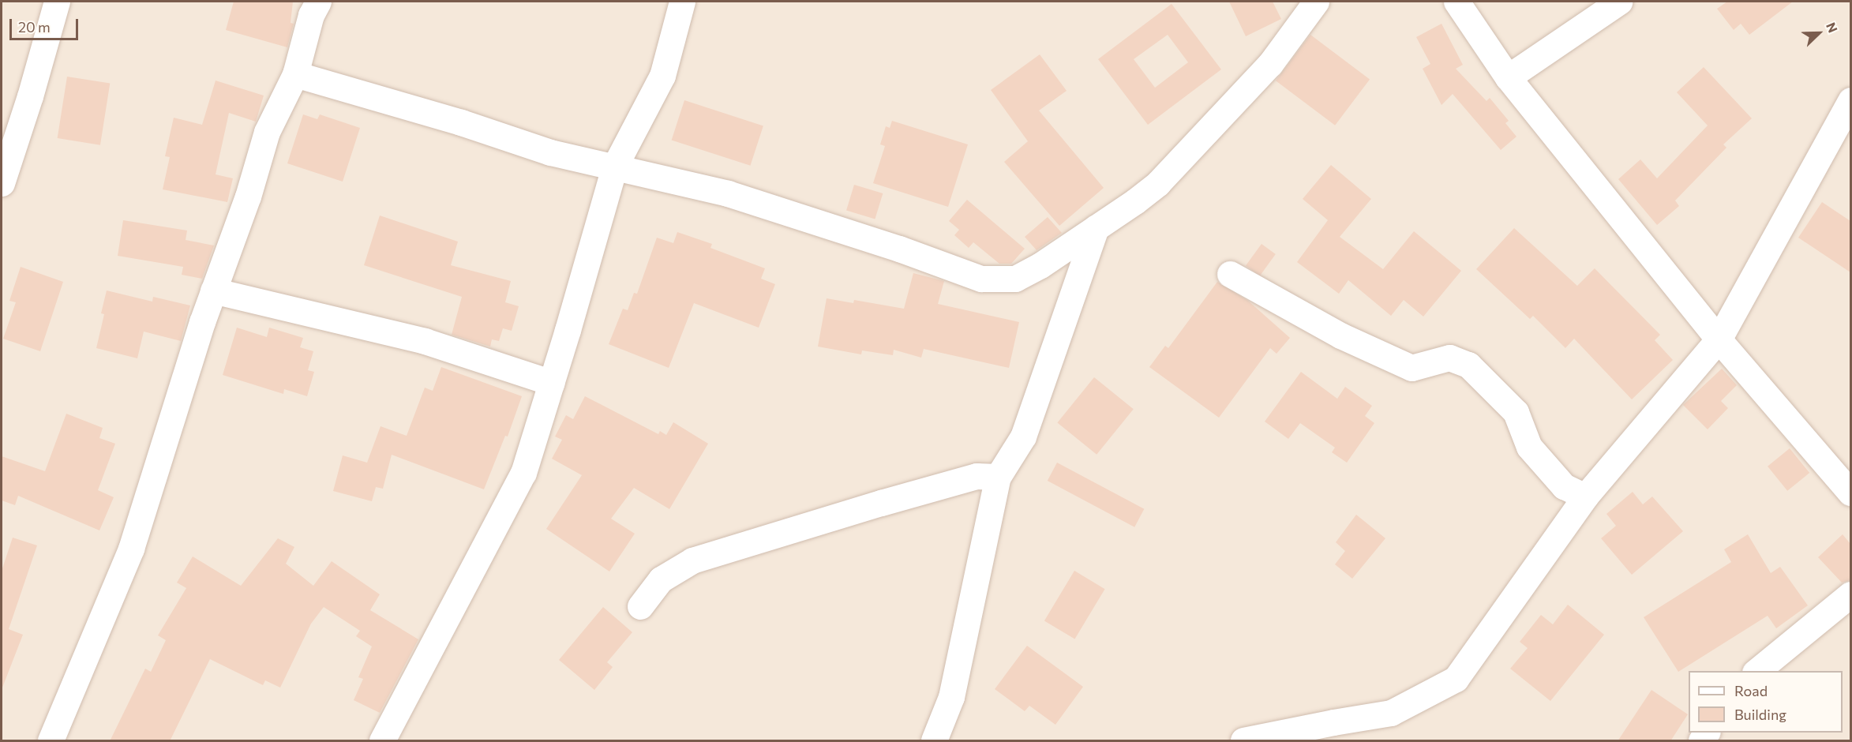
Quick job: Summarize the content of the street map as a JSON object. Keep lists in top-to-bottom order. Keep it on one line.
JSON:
{"legend":["Road","Building"],"scale_bar":"20 m","north":"top right"}
